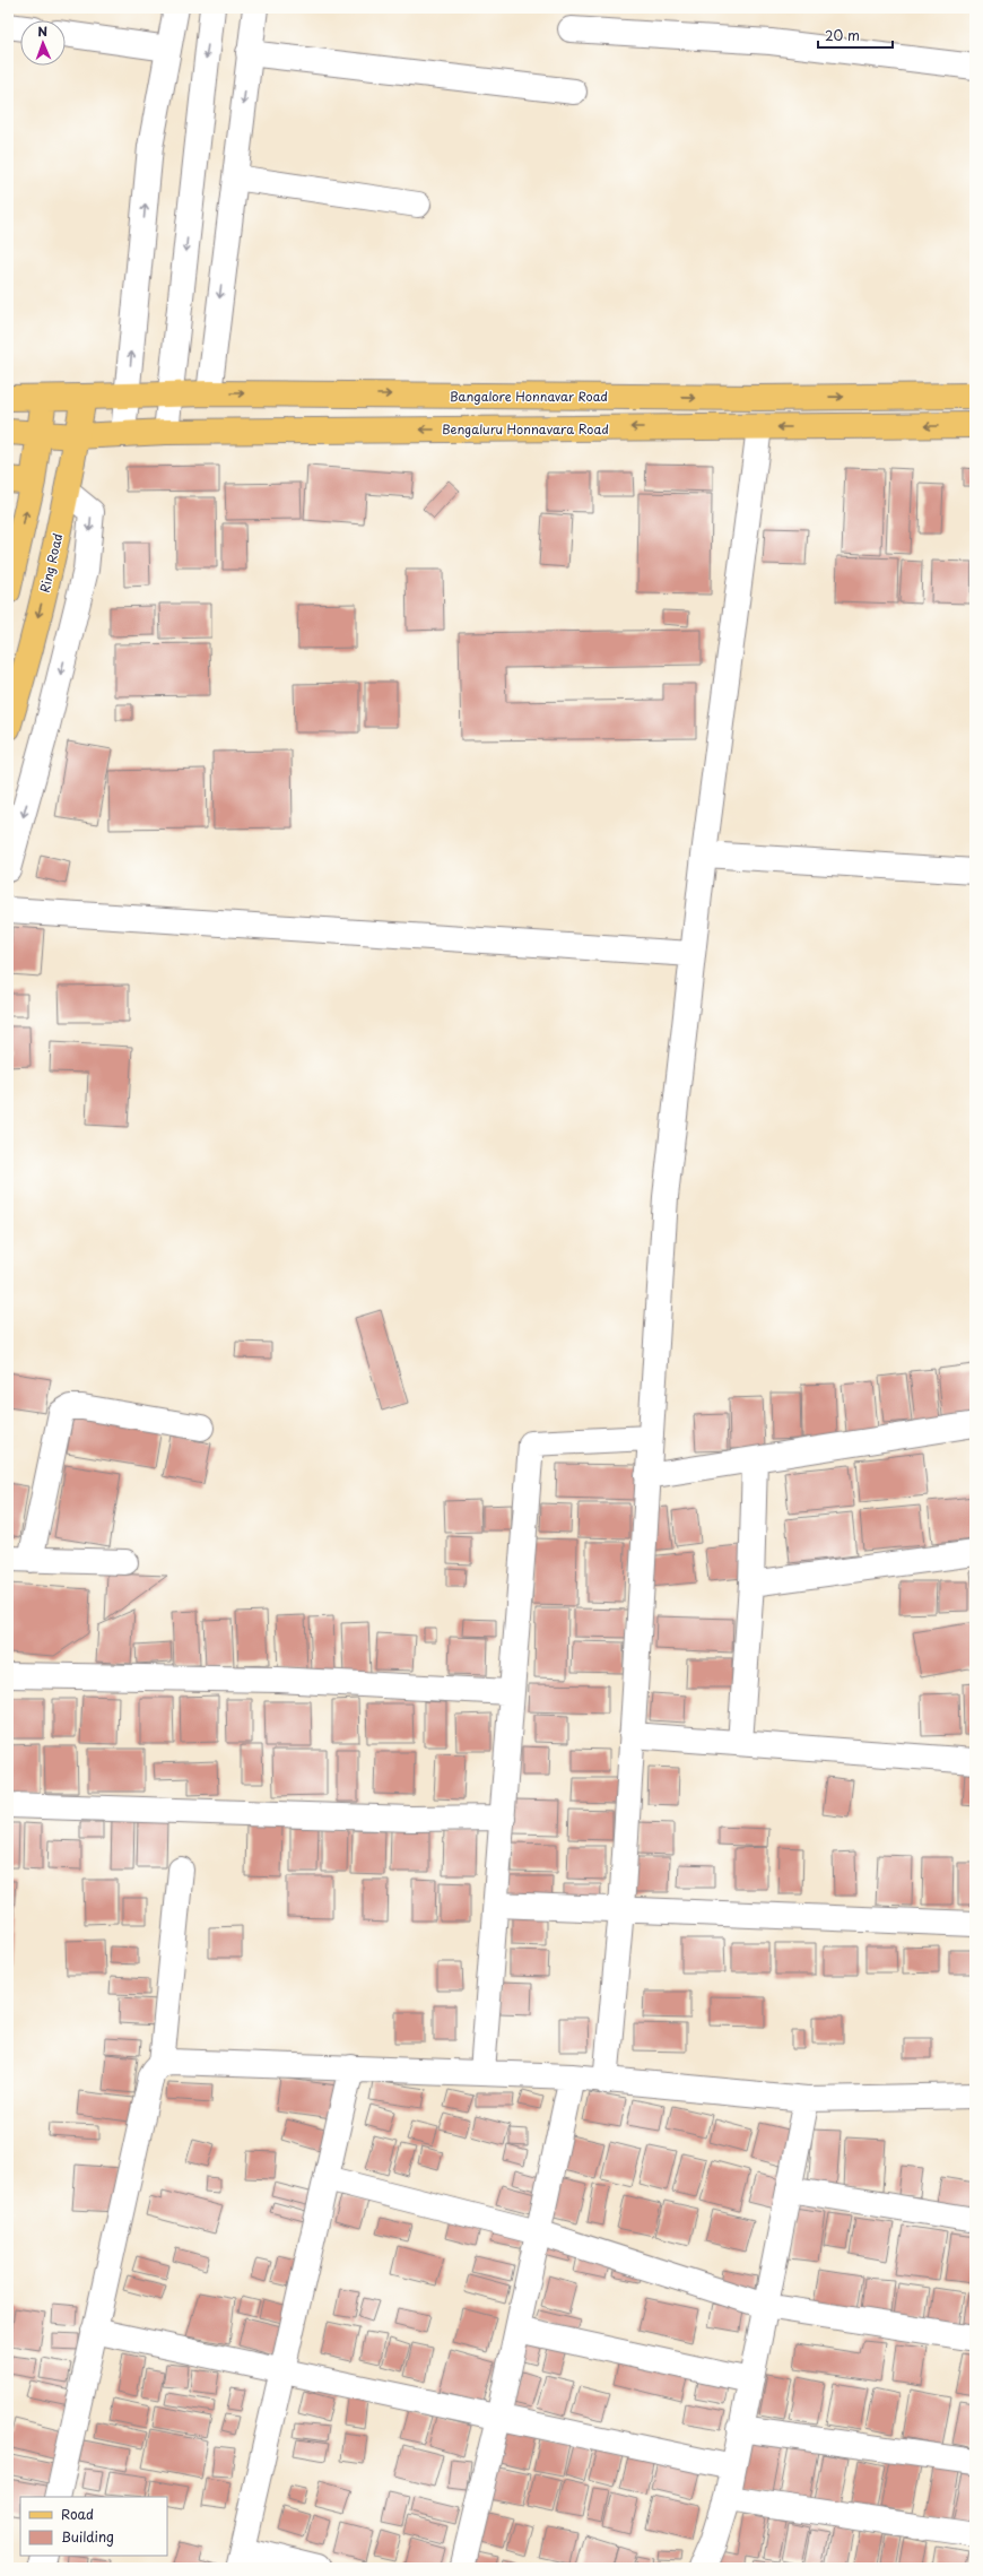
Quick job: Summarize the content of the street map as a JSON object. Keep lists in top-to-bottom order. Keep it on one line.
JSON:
{"streets":{"main road":["Bangalore Honnavar Road","Bengaluru Honnavara Road","Ring Road"]},"crossings":[["Bangalore Honnavar Road","Ring Road"],["Bengaluru Honnavara Road","Ring Road"]],"one_way":["Bangalore Honnavar Road","Bengaluru Honnavara Road"],"legend":["Road","Building"],"scale_bar":"20 m","north":"top"}
